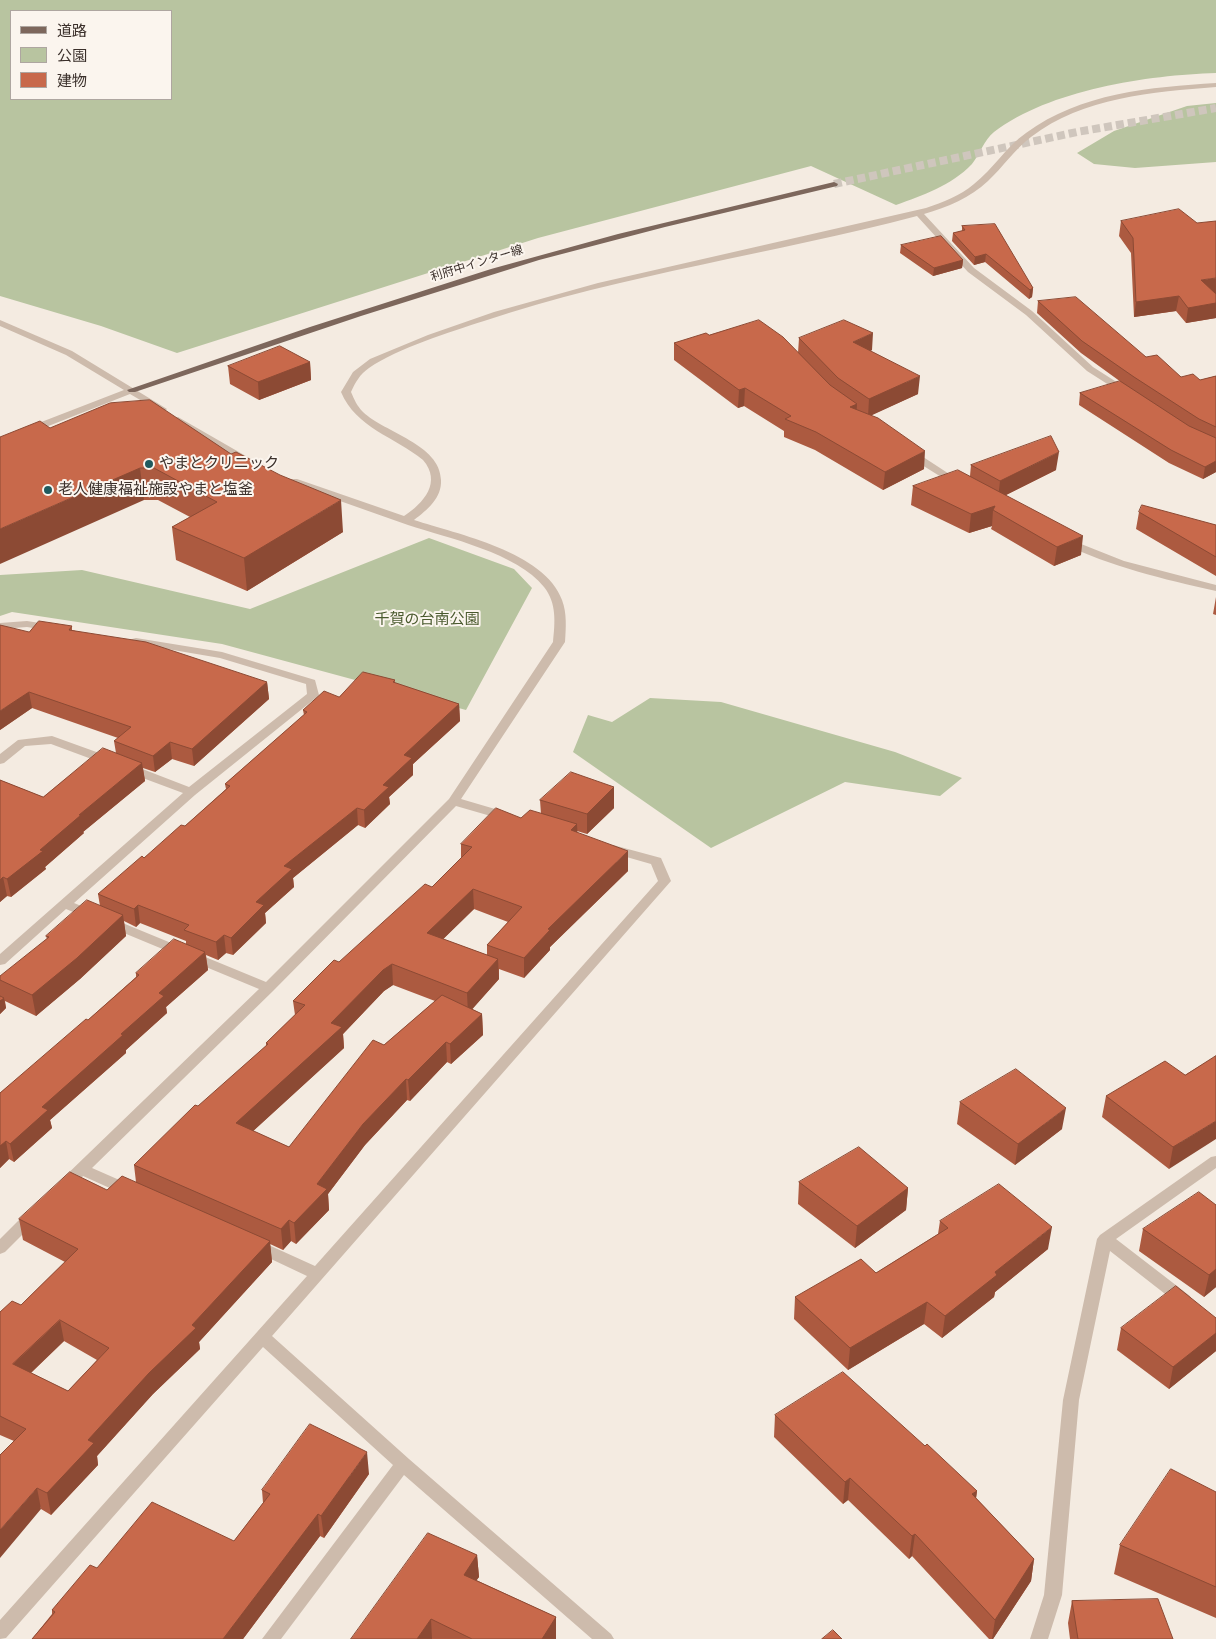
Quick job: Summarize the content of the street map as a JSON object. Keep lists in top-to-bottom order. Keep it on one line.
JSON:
{"streets":{"main road":["利府中インター線"]},"parks":["千賀の台南公園"],"places":["やまとクリニック","老人健康福祉施設やまと塩釜"],"legend":["道路","公園","建物"]}
